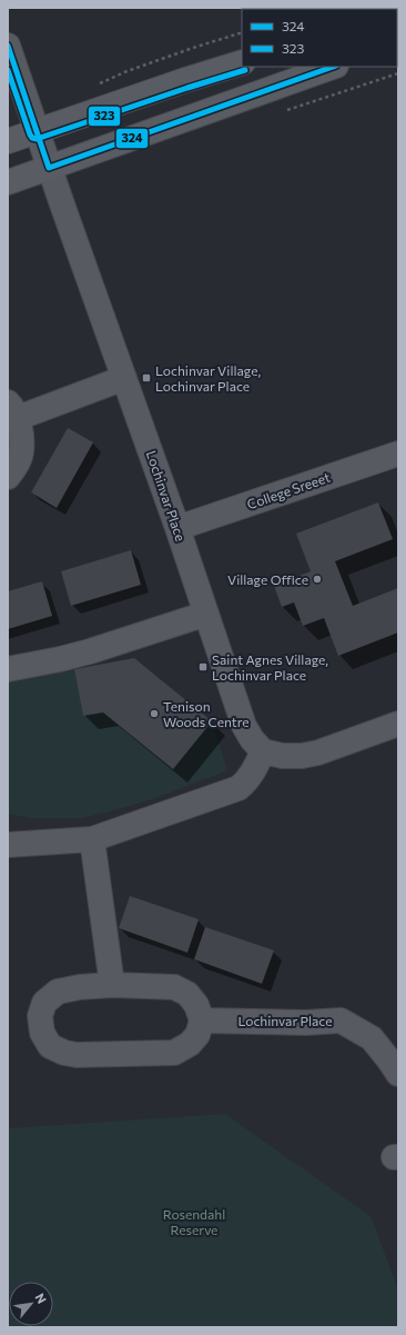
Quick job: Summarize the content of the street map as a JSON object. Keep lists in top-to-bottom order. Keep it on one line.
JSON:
{"streets":{"street":["College Sreeet","Lochinvar Place"]},"crossings":[["College Sreeet","Lochinvar Place"]],"parks":["Rosendahl Reserve"],"places":{"transit":["Lochinvar Village, Lochinvar Place","Saint Agnes Village, Lochinvar Place"],"other":["Village Office","Tenison Woods Centre"]},"lines":["transit line 324","transit line 323"],"legend":["324","323"],"north":"top right"}
